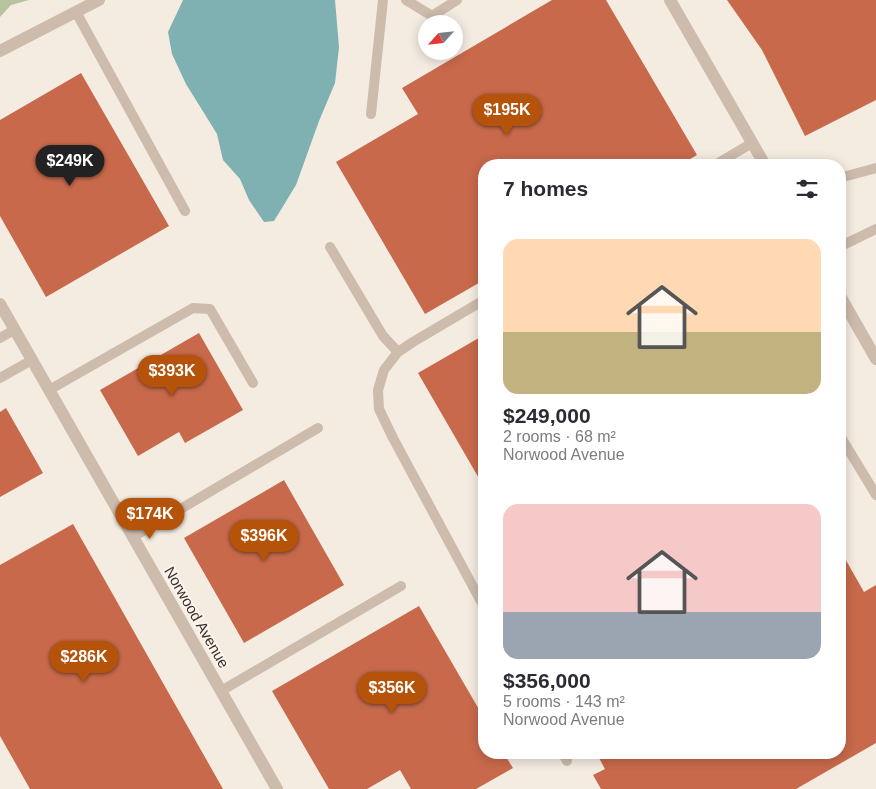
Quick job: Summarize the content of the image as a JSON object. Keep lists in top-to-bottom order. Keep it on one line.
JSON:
{"streets":{"street":["Norwood Avenue"]},"north":"bottom left","page":{"price":["$195K","$249K","$393K","$174K","$396K","$286K","$356K"],"heading":"7 homes","list":[{"name":"$249,000","note":"2 rooms · 68 m² · Norwood Avenue"},{"name":"$356,000","note":"5 rooms · 143 m² · Norwood Avenue"}]}}
